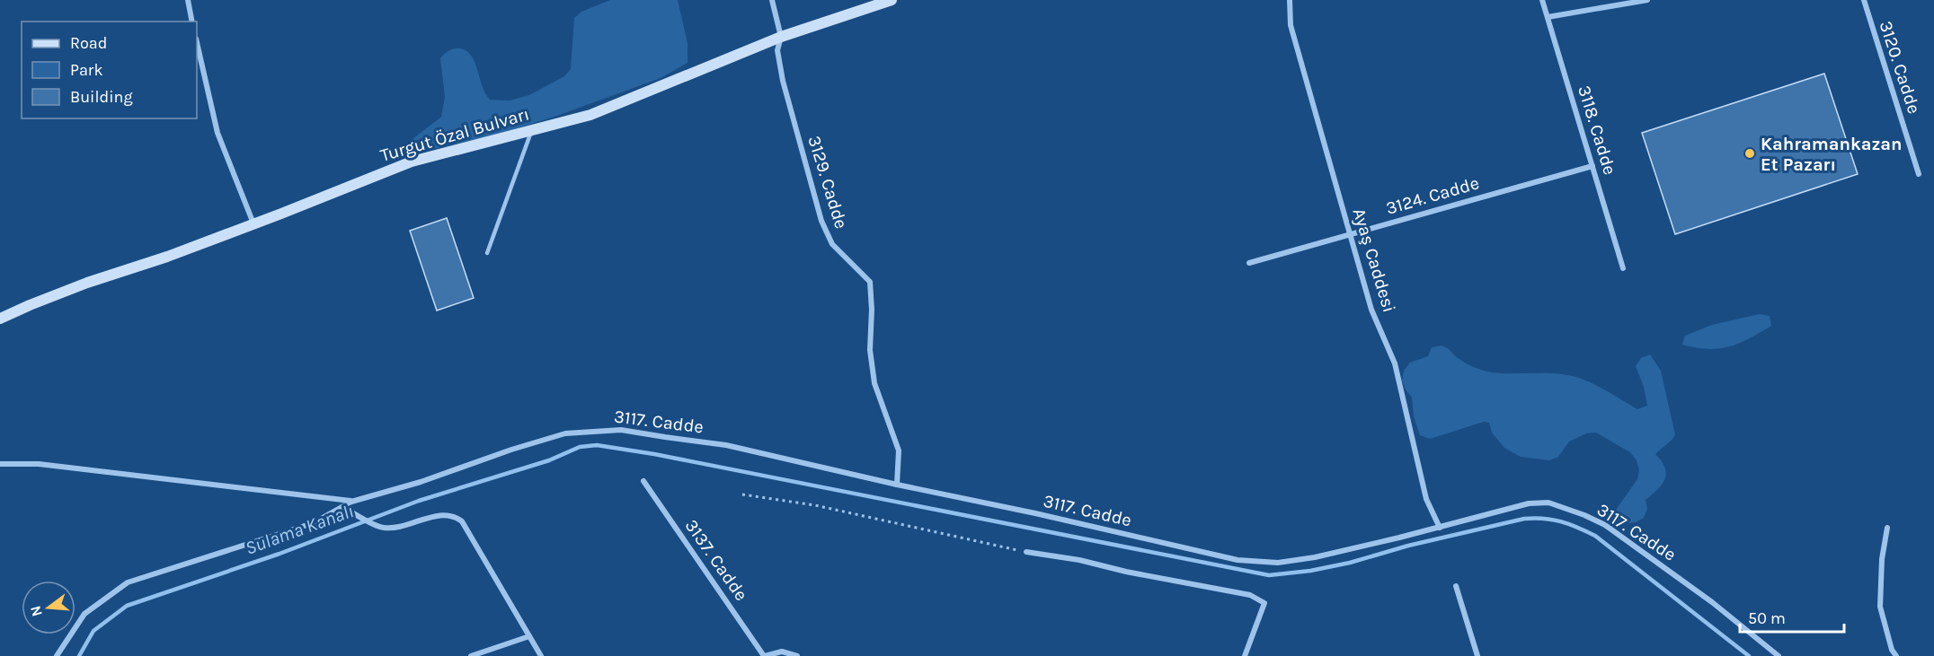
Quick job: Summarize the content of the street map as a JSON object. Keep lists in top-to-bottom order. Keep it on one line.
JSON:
{"streets":{"street":["3120. Cadde","3118. Cadde","Turgut Özal Bulvarı","3129. Cadde","3124. Cadde","Ayaş Caddesi","3117. Cadde","3137. Cadde"]},"crossings":[["3118. Cadde","3124. Cadde"],["Turgut Özal Bulvarı","3129. Cadde"],["3129. Cadde","3117. Cadde"],["3124. Cadde","Ayaş Caddesi"],["Ayaş Caddesi","3117. Cadde"]],"water":["Sulama Kanalı"],"places":["Kahramankazan Et Pazarı"],"legend":["Road","Park","Building"],"scale_bar":"50 m","north":"left"}
